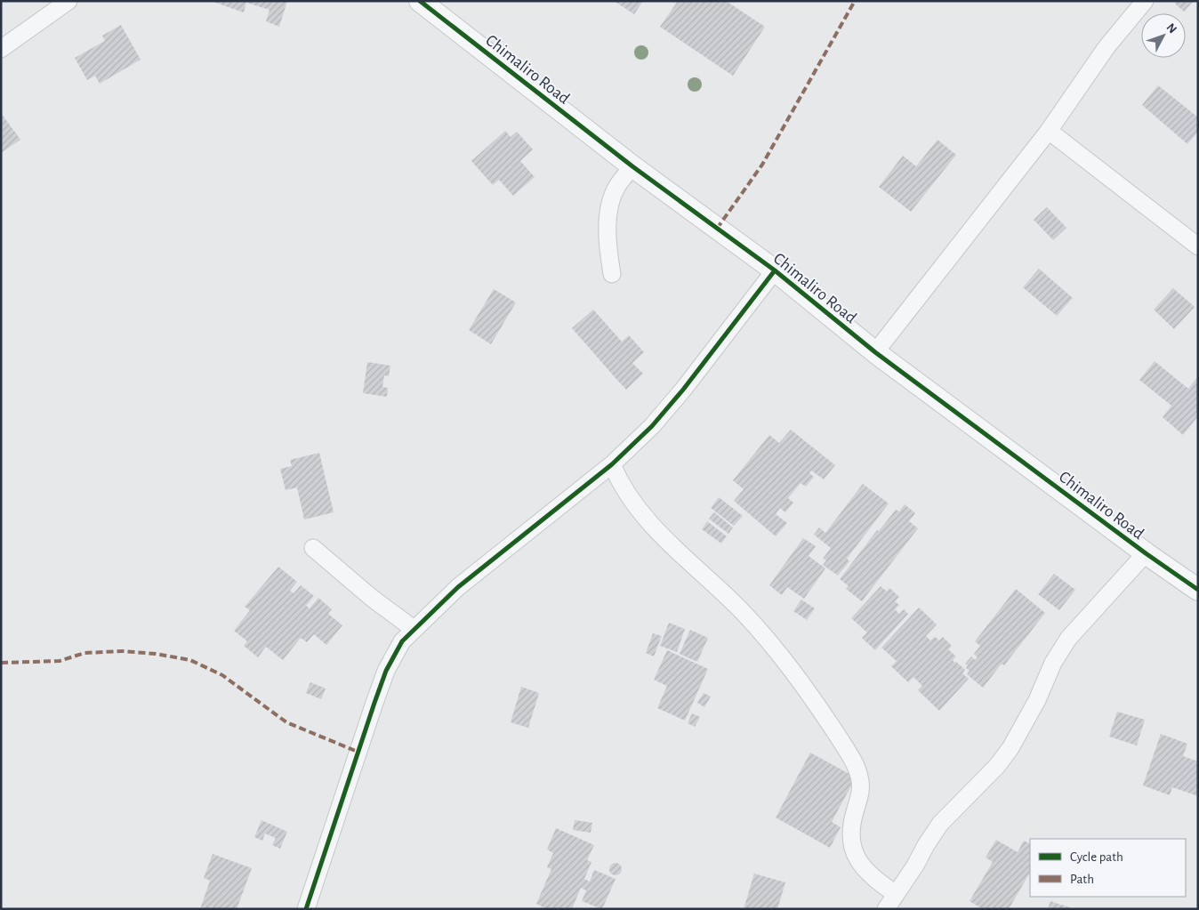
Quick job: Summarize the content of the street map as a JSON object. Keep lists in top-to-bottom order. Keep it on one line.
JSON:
{"streets":{"street":["Chimaliro Road"]},"legend":["Cycle path","Path"],"north":"top right"}
